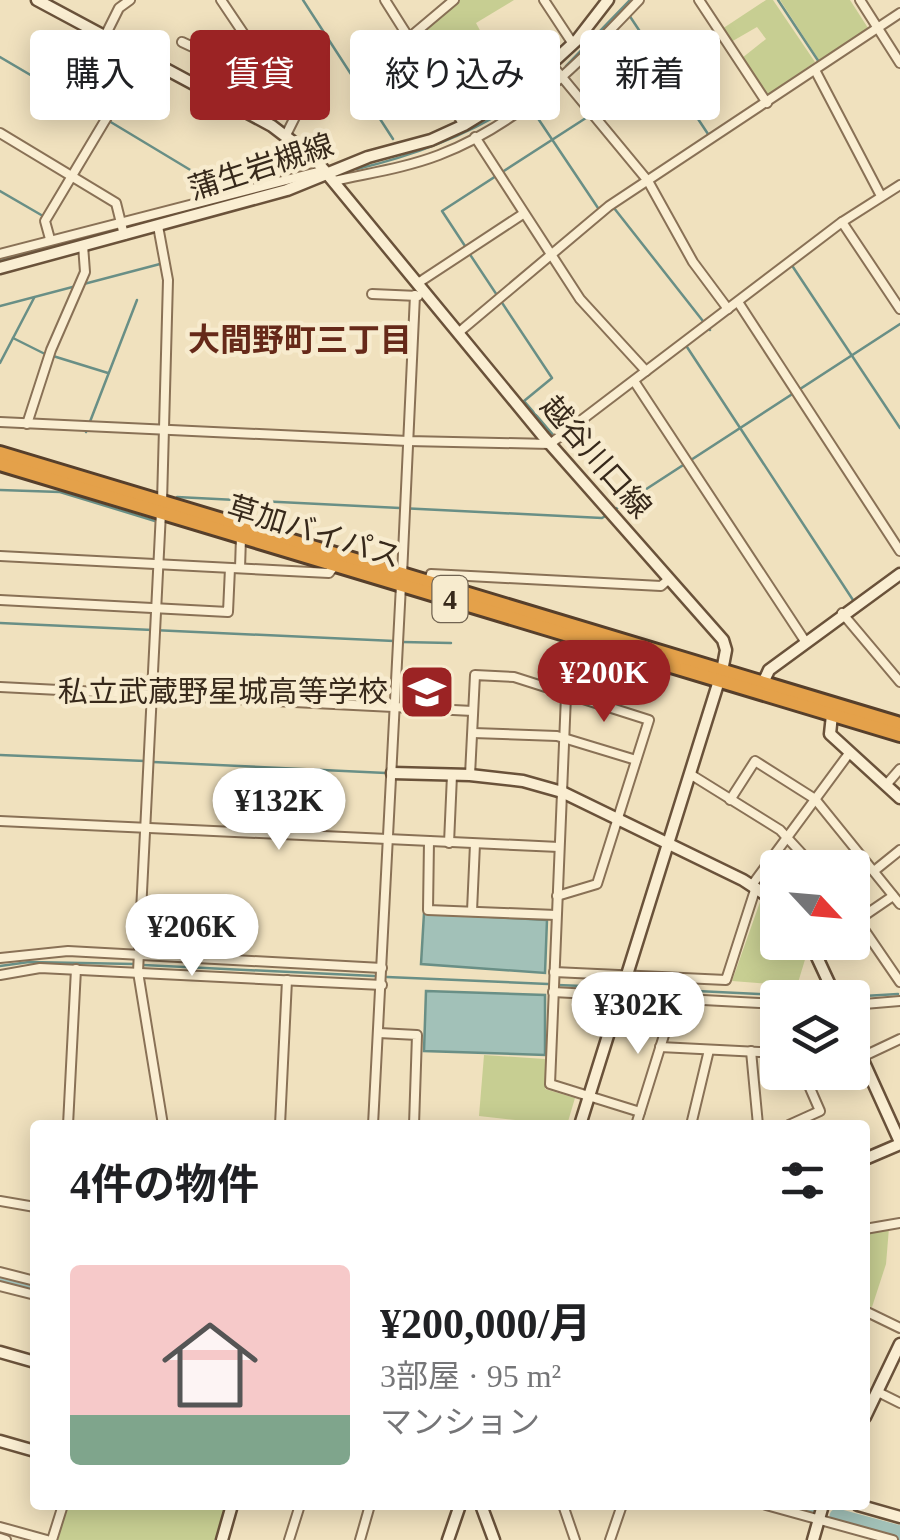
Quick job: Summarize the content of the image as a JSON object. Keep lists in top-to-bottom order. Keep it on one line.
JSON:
{"streets":{"highway":["草加バイパス","4"],"main road":["蒲生岩槻線","越谷川口線"]},"crossings":[["蒲生岩槻線","越谷川口線"],["越谷川口線","草加バイパス"]],"districts":["大間野町三丁目"],"places":{"school or university":["私立武蔵野星城高等学校"]},"north":"bottom right","page":{"chip":["購入","賃貸","絞り込み","新着"],"price":["¥200K","¥132K","¥206K","¥302K"],"heading":"4件の物件","list":[{"name":"¥200,000/月","note":"3部屋 · 95 m² · マンション"}]}}
